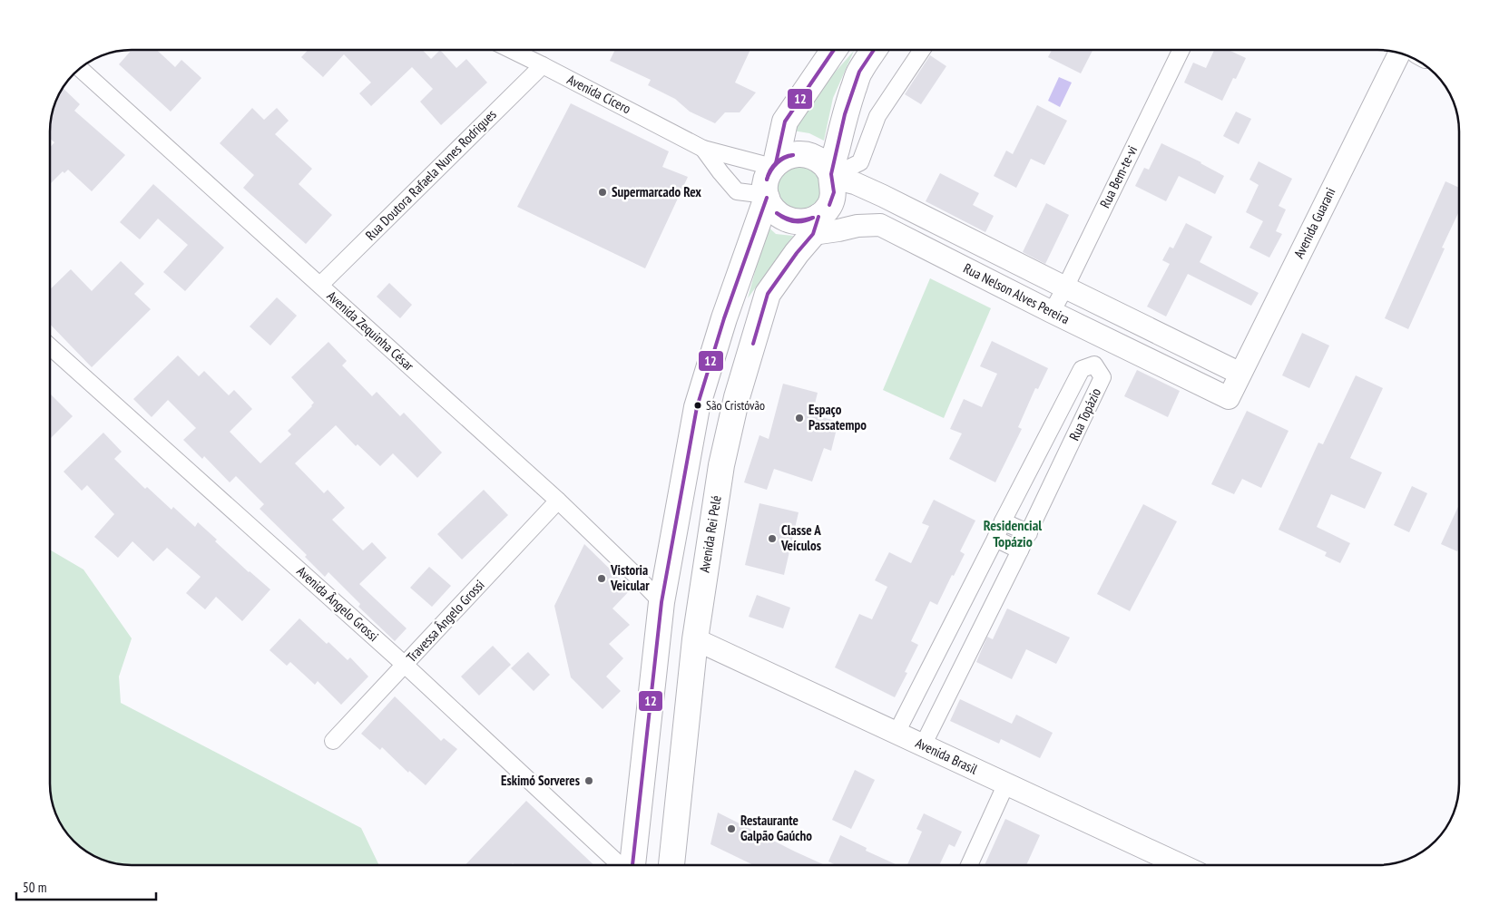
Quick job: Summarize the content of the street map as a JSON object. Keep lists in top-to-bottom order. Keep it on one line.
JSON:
{"streets":{"main road":["Avenida Rei Pelé"],"street":["Avenida Cícero","Rua Doutora Rafaela Nunes Rodrigues","Rua Bem-te-vi","Avenida Guarani","Rua Nelson Alves Pereira","Avenida Zequinha César","Rua Topázio","Avenida Ângelo Grossi","Travessa Ângelo Grossi","Avenida Brasil"]},"crossings":[["Avenida Cícero","Rua Doutora Rafaela Nunes Rodrigues"],["Avenida Cícero","Rua Nelson Alves Pereira"],["Avenida Cícero","Avenida Rei Pelé"],["Rua Doutora Rafaela Nunes Rodrigues","Avenida Zequinha César"],["Rua Bem-te-vi","Rua Nelson Alves Pereira"],["Avenida Guarani","Rua Nelson Alves Pereira"],["Rua Nelson Alves Pereira","Avenida Rei Pelé"],["Avenida Zequinha César","Travessa Ângelo Grossi"],["Rua Topázio","Avenida Brasil"],["Avenida Rei Pelé","Avenida Brasil"],["Avenida Ângelo Grossi","Travessa Ângelo Grossi"]],"districts":["Residencial Topázio"],"places":["Supermarcado Rex","São Cristóvão","Espaço Passatempo","Classe A Veículos","Vistoria Veicular","Eskimó Sorveres","Restaurante Galpão Gaúcho"],"lines":["transit line 12"],"scale_bar":"50 m"}
